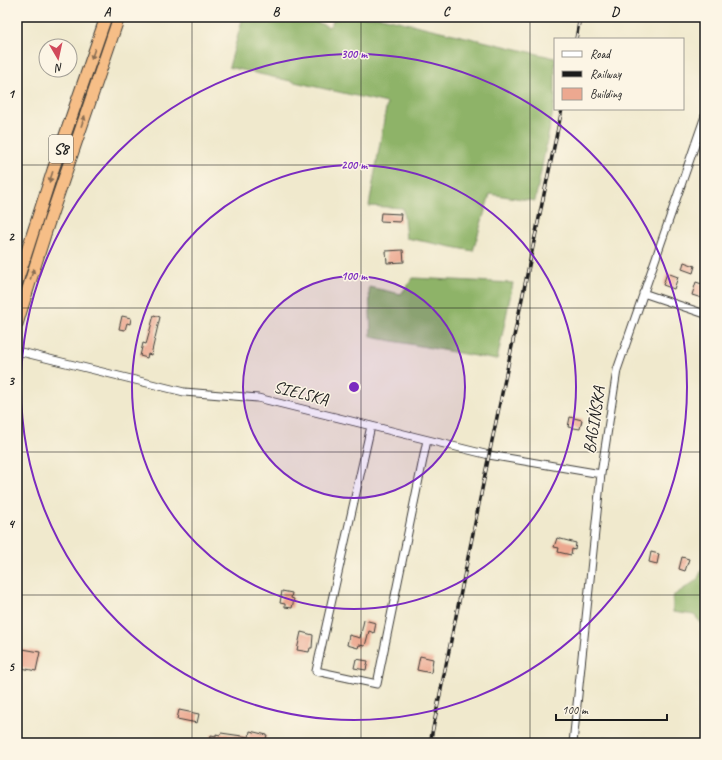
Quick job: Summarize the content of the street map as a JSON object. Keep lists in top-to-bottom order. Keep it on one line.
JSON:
{"streets":{"highway":["S8"],"street":["SIELSKA","BAGIŃSKA"]},"crossings":[["SIELSKA","BAGIŃSKA"]],"legend":["Road","Railway","Building"],"scale_bar":"100 m","north":"bottom","grid":{"columns":["A","B","C","D"],"rows":["1","2","3","4","5"]},"rings":["300 m","200 m","100 m"]}
